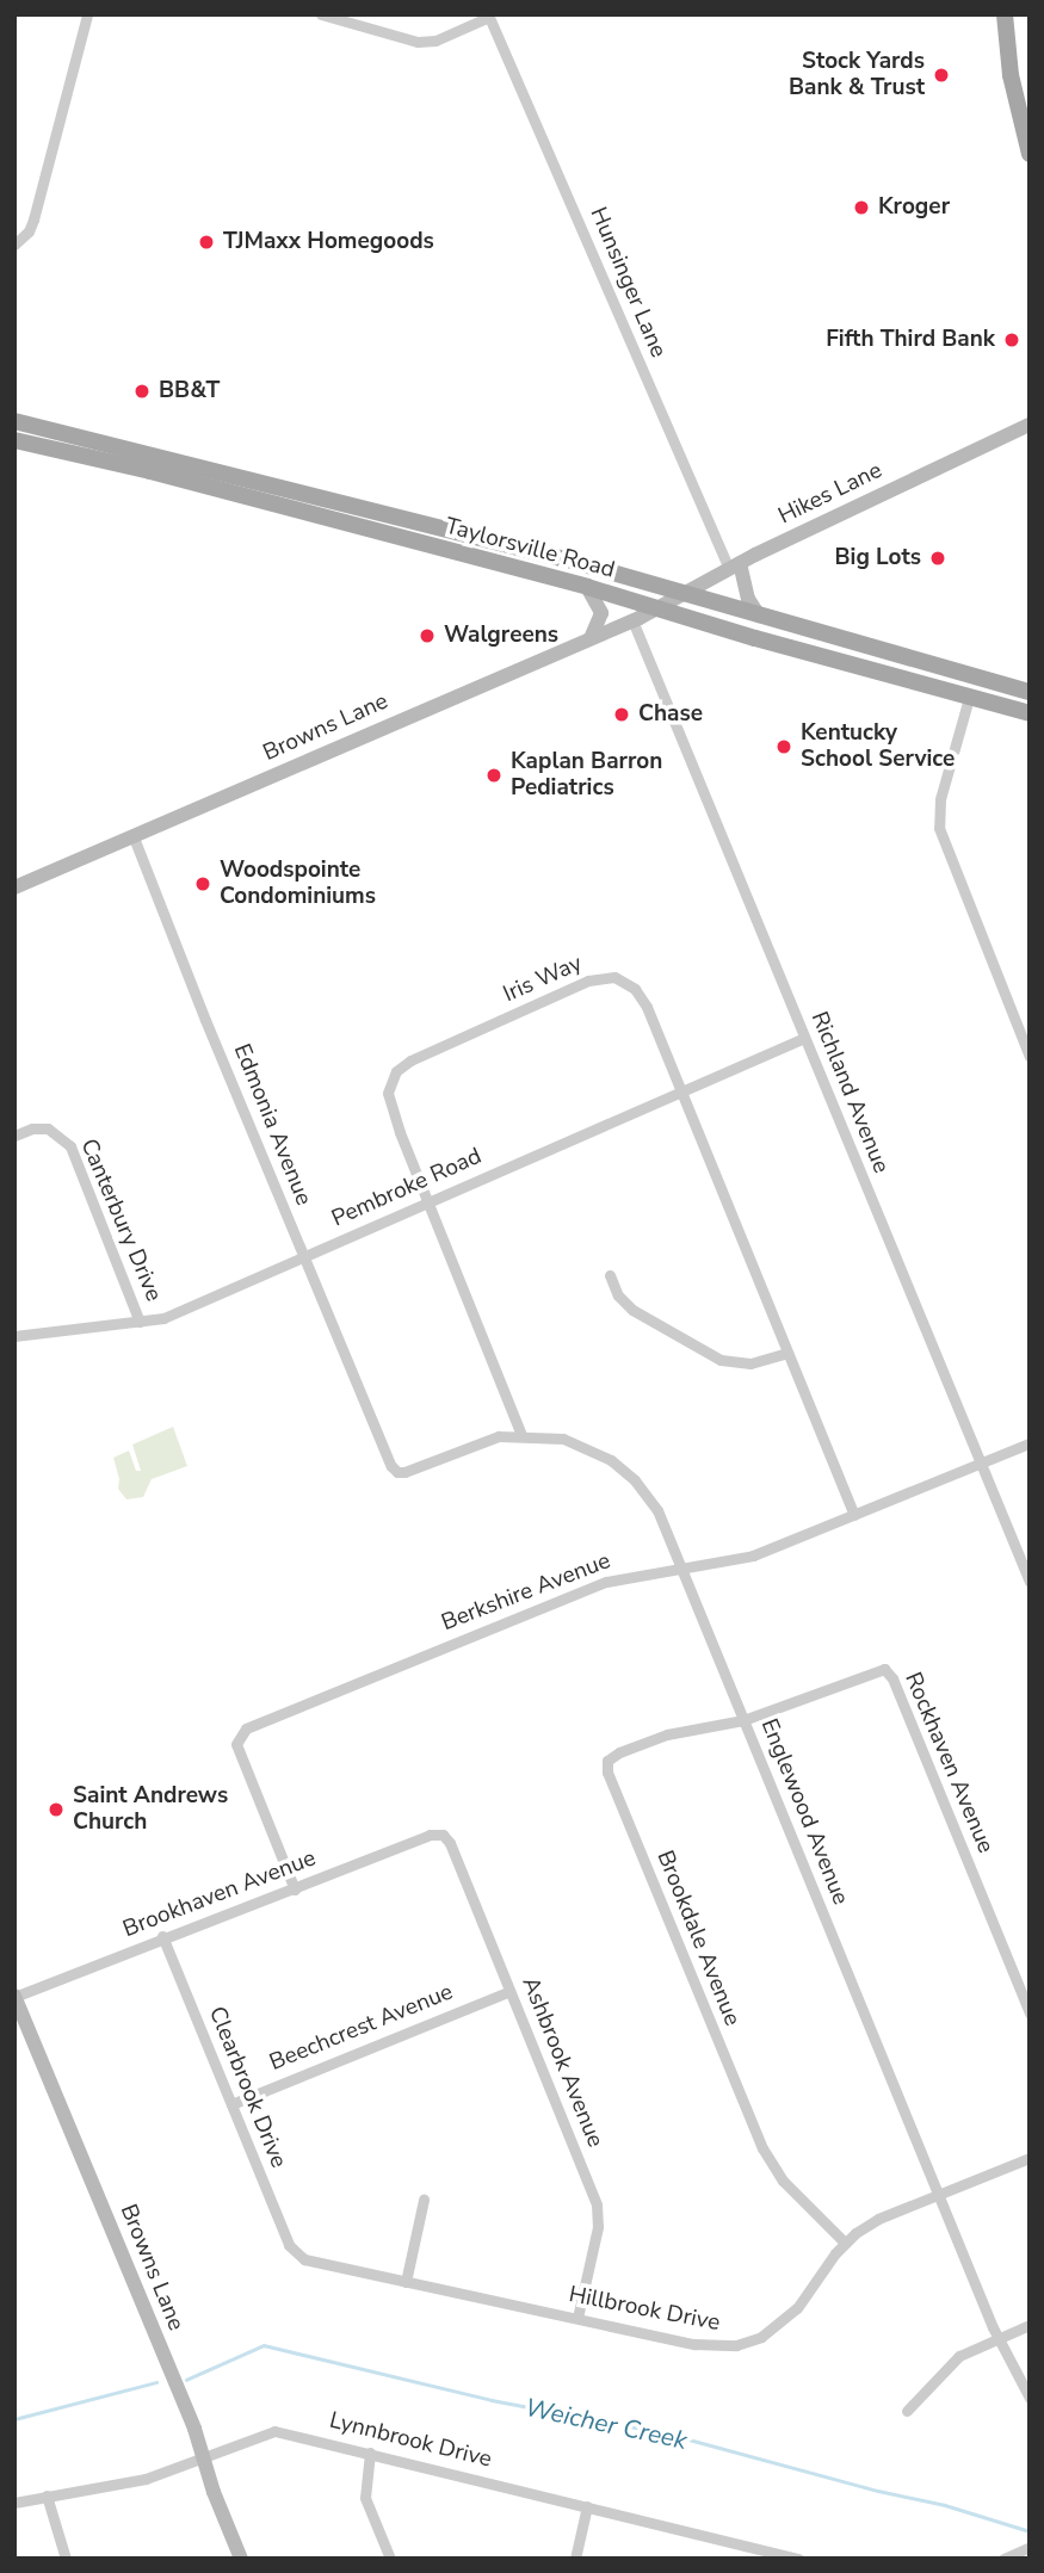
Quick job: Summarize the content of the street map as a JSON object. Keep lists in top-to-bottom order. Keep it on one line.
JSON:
{"streets":{"main road":["Taylorsville Road"],"street":["Hunsinger Lane","Hikes Lane","Browns Lane","Iris Way","Richland Avenue","Edmonia Avenue","Pembroke Road","Canterbury Drive","Berkshire Avenue","Rockhaven Avenue","Englewood Avenue","Brookhaven Avenue","Brookdale Avenue","Beechcrest Avenue","Ashbrook Avenue","Clearbrook Drive","Hillbrook Drive","Lynnbrook Drive"]},"crossings":[["Hunsinger Lane","Hikes Lane"],["Hikes Lane","Taylorsville Road"],["Hikes Lane","Browns Lane"],["Taylorsville Road","Browns Lane"],["Browns Lane","Richland Avenue"],["Browns Lane","Edmonia Avenue"],["Browns Lane","Brookhaven Avenue"],["Browns Lane","Lynnbrook Drive"],["Iris Way","Pembroke Road"],["Iris Way","Berkshire Avenue"],["Iris Way","Englewood Avenue"],["Richland Avenue","Pembroke Road"],["Richland Avenue","Berkshire Avenue"],["Edmonia Avenue","Pembroke Road"],["Edmonia Avenue","Englewood Avenue"],["Pembroke Road","Canterbury Drive"],["Berkshire Avenue","Englewood Avenue"],["Berkshire Avenue","Brookhaven Avenue"],["Rockhaven Avenue","Englewood Avenue"],["Rockhaven Avenue","Brookdale Avenue"],["Englewood Avenue","Brookdale Avenue"],["Englewood Avenue","Hillbrook Drive"],["Brookhaven Avenue","Ashbrook Avenue"],["Brookhaven Avenue","Clearbrook Drive"],["Brookdale Avenue","Hillbrook Drive"],["Beechcrest Avenue","Ashbrook Avenue"],["Beechcrest Avenue","Clearbrook Drive"],["Ashbrook Avenue","Hillbrook Drive"],["Clearbrook Drive","Hillbrook Drive"]],"water":["Weicher Creek"],"places":["Stock Yards Bank & Trust","Kroger","TJMaxx Homegoods","Fifth Third Bank","BB&T","Big Lots","Walgreens","Chase","Kentucky School Service","Kaplan Barron Pediatrics","Woodspointe Condominiums","Saint Andrews Church"]}
